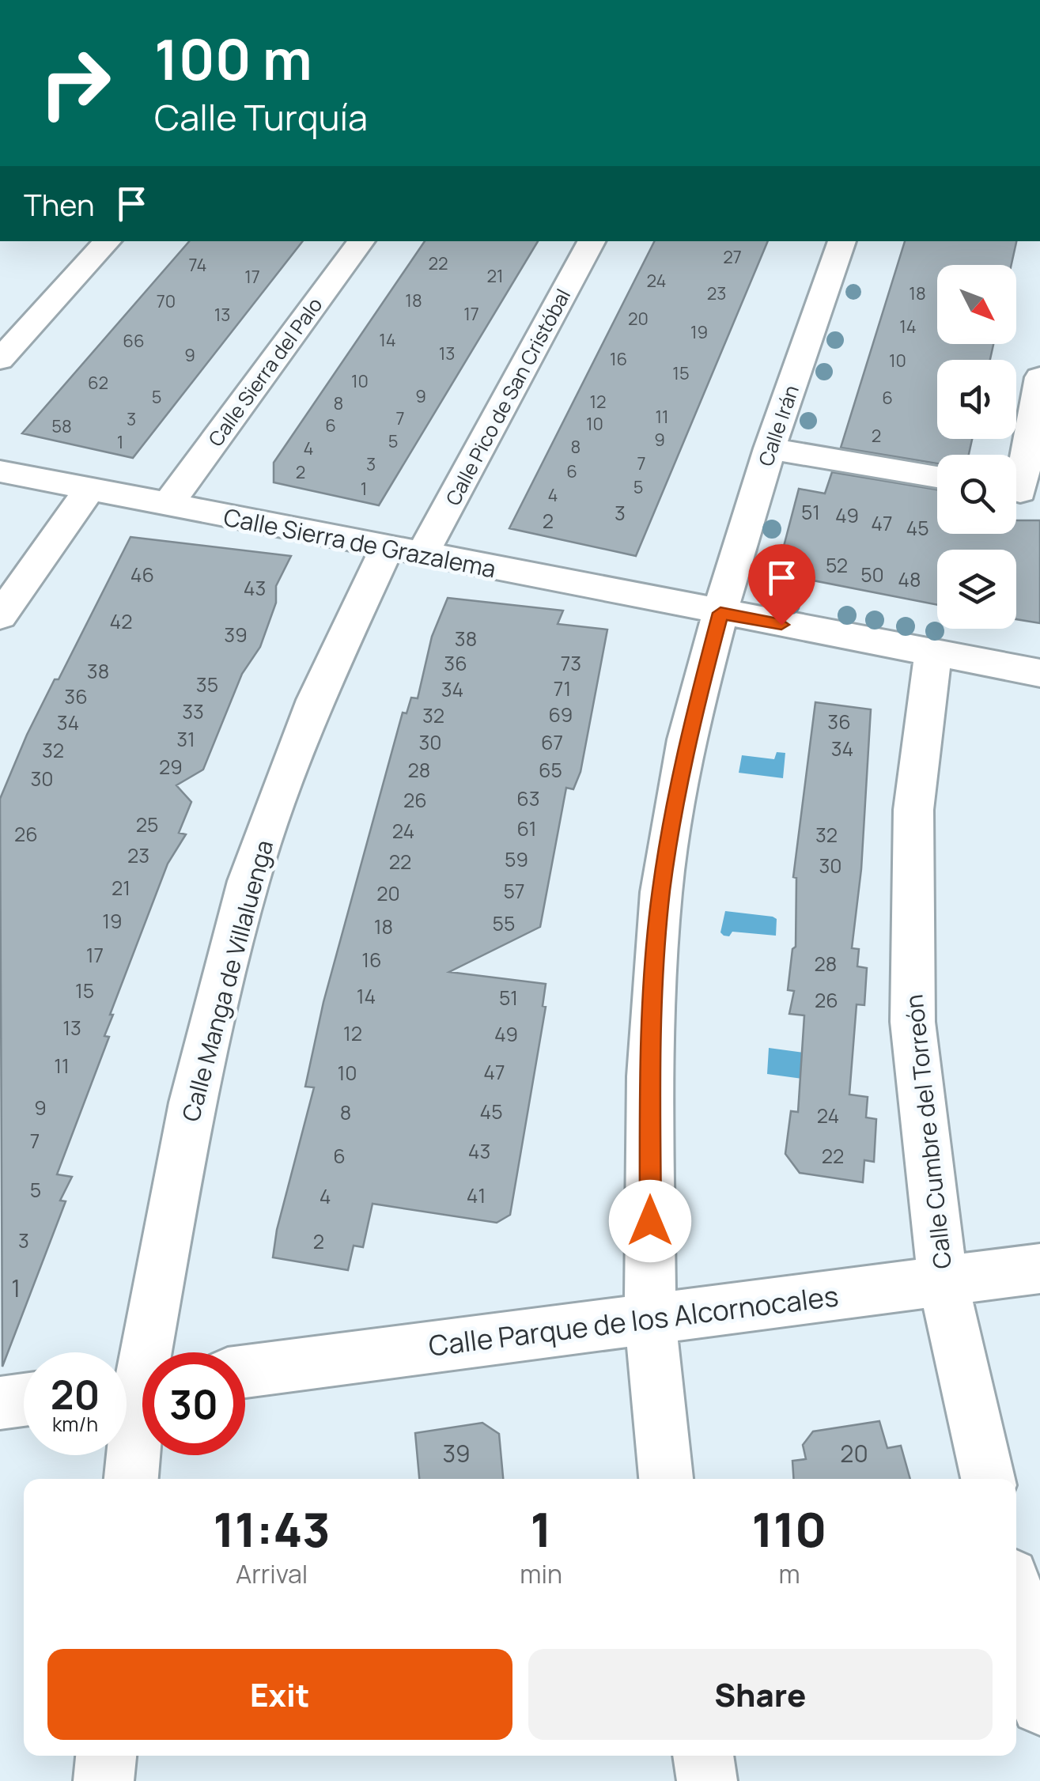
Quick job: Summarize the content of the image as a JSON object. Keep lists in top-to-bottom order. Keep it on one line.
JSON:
{"streets":{"street":["Calle Sierra del Palo","Calle Pico de San Cristóbal","Calle Irán","Calle Sierra de Grazalema","Calle Manga de Villaluenga","Calle Cumbre del Torreón","Calle Parque de los Alcornocales"]},"crossings":[["Calle Sierra del Palo","Calle Sierra de Grazalema"],["Calle Pico de San Cristóbal","Calle Sierra de Grazalema"],["Calle Pico de San Cristóbal","Calle Manga de Villaluenga"],["Calle Irán","Calle Sierra de Grazalema"],["Calle Irán","Calle Parque de los Alcornocales"],["Calle Sierra de Grazalema","Calle Manga de Villaluenga"],["Calle Sierra de Grazalema","Calle Cumbre del Torreón"],["Calle Cumbre del Torreón","Calle Parque de los Alcornocales"]],"house_numbers":["27","22","74","21","17","24","23","18","18","70","17","13","20","14","19","14","66","13","9","16","10","15","10","62","9","5","6","12","8","11","7","3","10","6","58","2","9","5","1","8","4","7","3","6","2","5","1","4","51","3","49","2","47","45","52","46","50","48","43","42","39","38","36","73","38","35","71","34","36","33","69","32","36","34","31","30","67","34","32","29","28","65","30","63","26","25","61","24","26","32","23","59","22","30","21","57","20","19","55","18","17","16","28","15","14","51","26","13","12","49","11","47","10","9","45","8","24","7","43","6","22","5","41","4","3","2","1","39","20"],"north":"bottom right","page":{"turn":["100 m","Calle Turquía"],"then":"Then","speed":"20 km/h","limit":"30","eta":["11:43","Arrival","1","min","110","m"],"buttons":["Exit","Share"]}}
